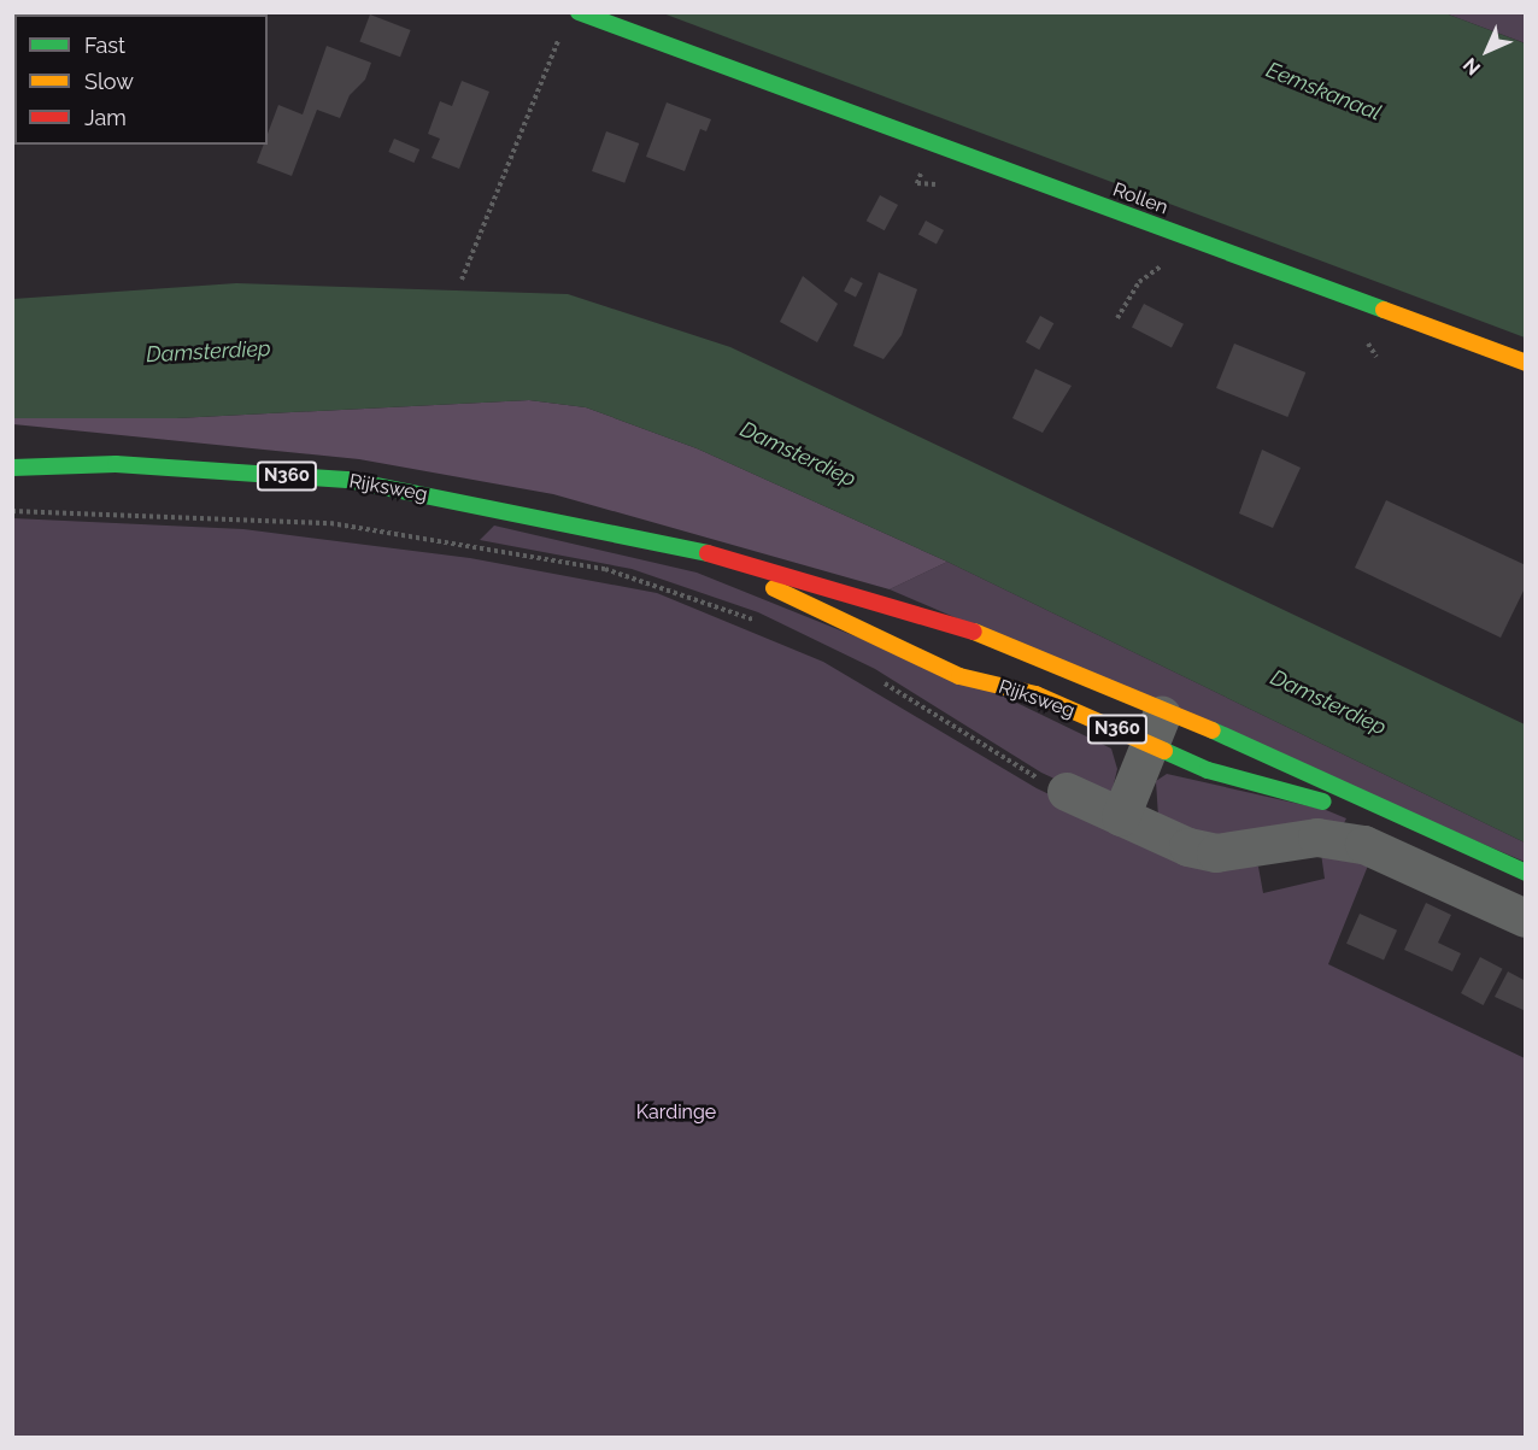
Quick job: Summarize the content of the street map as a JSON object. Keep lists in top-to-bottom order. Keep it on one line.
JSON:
{"streets":{"main road":["Rollen","N360","Rijksweg"]},"water":["Eemskanaal","Damsterdiep"],"parks":["Kardinge"],"legend":["Fast","Slow","Jam"],"north":"bottom left"}
